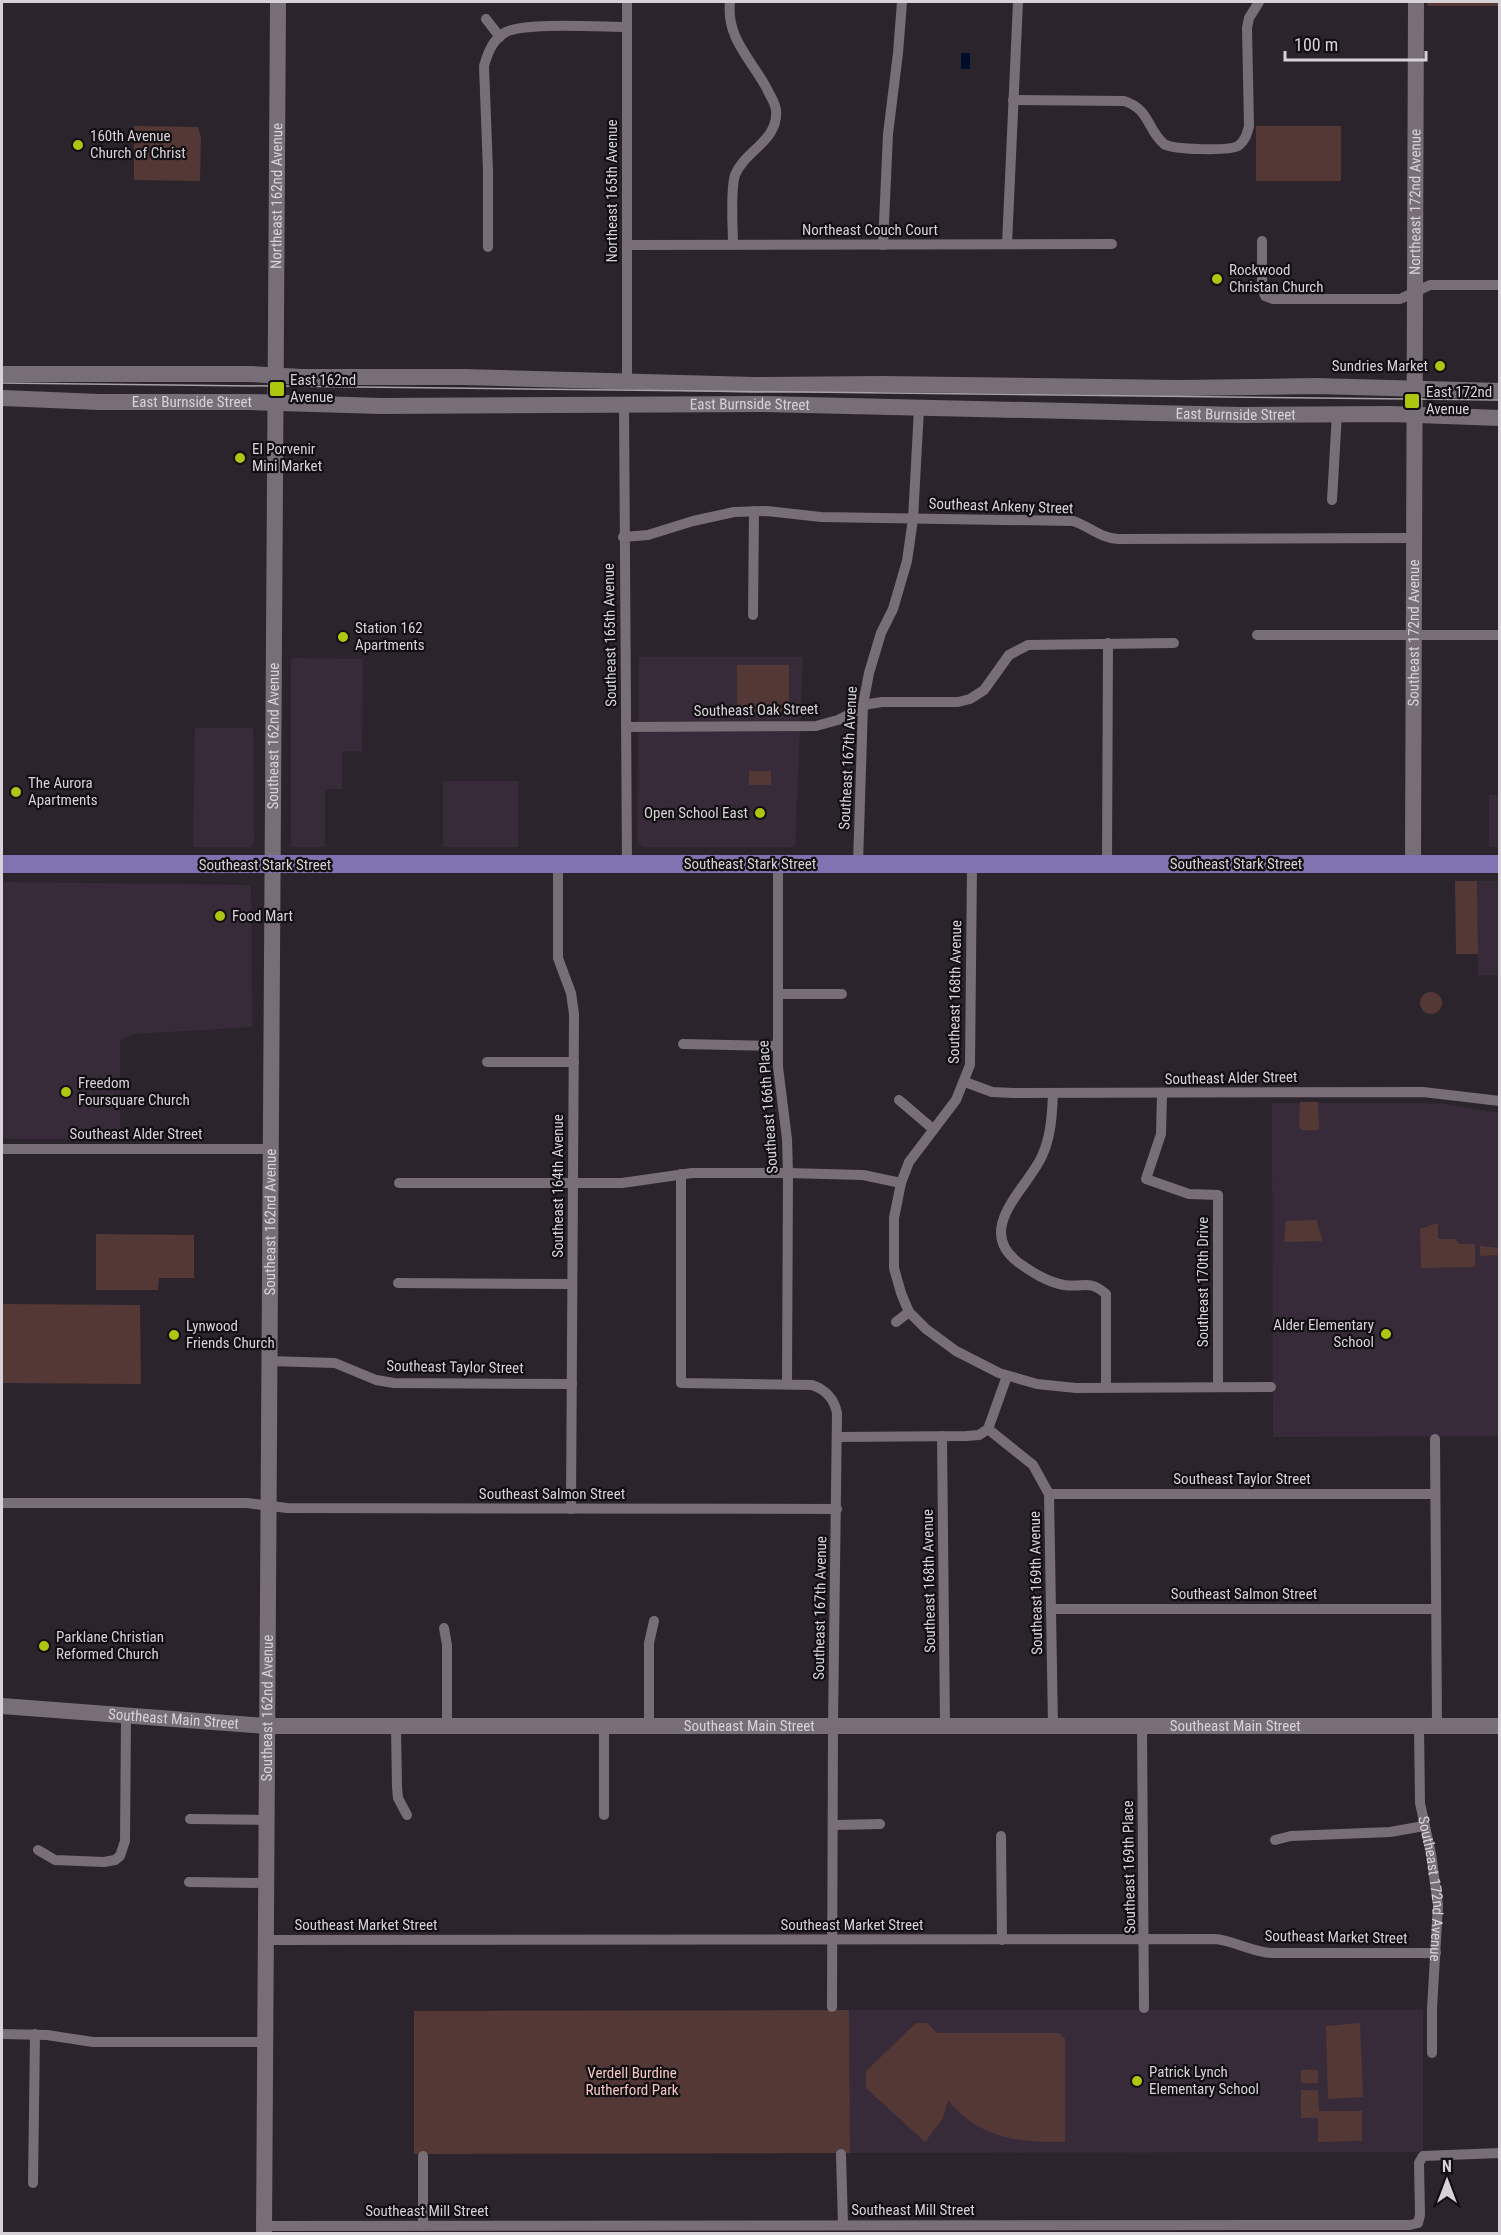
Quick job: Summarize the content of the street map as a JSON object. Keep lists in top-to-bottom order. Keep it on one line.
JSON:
{"streets":{"main road":["Southeast Stark Street"],"street":["Northeast 165th Avenue","Northeast 162nd Avenue","Northeast 172nd Avenue","Northeast Couch Court","East Burnside Street","Southeast Ankeny Street","Southeast 172nd Avenue","Southeast 165th Avenue","Southeast Oak Street","Southeast 162nd Avenue","Southeast 167th Avenue","Southeast 168th Avenue","Southeast Alder Street","Southeast 166th Place","Southeast 164th Avenue","Southeast 170th Drive","Southeast Taylor Street","Southeast Salmon Street","Southeast 169th Avenue","Southeast Main Street","Southeast 169th Place","Southeast Market Street","Southeast Mill Street"]},"crossings":[["Northeast 165th Avenue","Northeast Couch Court"],["Northeast 165th Avenue","East Burnside Street"],["Northeast 162nd Avenue","East Burnside Street"],["Northeast 162nd Avenue","Southeast 162nd Avenue"],["Northeast 172nd Avenue","East Burnside Street"],["Northeast 172nd Avenue","Southeast 172nd Avenue"],["East Burnside Street","Southeast 172nd Avenue"],["East Burnside Street","Southeast 165th Avenue"],["East Burnside Street","Southeast 162nd Avenue"],["East Burnside Street","Southeast 167th Avenue"],["Southeast Ankeny Street","Southeast 172nd Avenue"],["Southeast Ankeny Street","Southeast 165th Avenue"],["Southeast Ankeny Street","Southeast 167th Avenue"],["Southeast 172nd Avenue","Southeast Stark Street"],["Southeast 172nd Avenue","Southeast Main Street"],["Southeast 172nd Avenue","Southeast Market Street"],["Southeast 165th Avenue","Southeast Oak Street"],["Southeast 165th Avenue","Southeast Stark Street"],["Southeast Oak Street","Southeast 167th Avenue"],["Southeast 162nd Avenue","Southeast Stark Street"],["Southeast 162nd Avenue","Southeast Alder Street"],["Southeast 162nd Avenue","Southeast Taylor Street"],["Southeast 162nd Avenue","Southeast Salmon Street"],["Southeast 162nd Avenue","Southeast Main Street"],["Southeast 162nd Avenue","Southeast Market Street"],["Southeast 162nd Avenue","Southeast Mill Street"],["Southeast 167th Avenue","Southeast Stark Street"],["Southeast 167th Avenue","Southeast 166th Place"],["Southeast 167th Avenue","Southeast Salmon Street"],["Southeast 167th Avenue","Southeast Main Street"],["Southeast 167th Avenue","Southeast Market Street"],["Southeast Stark Street","Southeast 168th Avenue"],["Southeast Stark Street","Southeast 166th Place"],["Southeast Stark Street","Southeast 164th Avenue"],["Southeast 168th Avenue","Southeast Alder Street"],["Southeast 168th Avenue","Southeast 170th Drive"],["Southeast 168th Avenue","Southeast Main Street"],["Southeast Alder Street","Southeast 170th Drive"],["Southeast 164th Avenue","Southeast Taylor Street"],["Southeast 164th Avenue","Southeast Salmon Street"],["Southeast Taylor Street","Southeast 169th Avenue"],["Southeast Salmon Street","Southeast 169th Avenue"],["Southeast 169th Avenue","Southeast Main Street"],["Southeast Main Street","Southeast 169th Place"],["Southeast 169th Place","Southeast Market Street"]],"parks":["Verdell Burdine Rutherford Park"],"places":{"other":["160th Avenue Church of Christ","Rockwood Christan Church","Sundries Market","El Porvenir Mini Market","Station 162 Apartments","The Aurora Apartments","Open School East","Food Mart","Freedom Foursquare Church","Alder Elementary School","Lynwood Friends Church","Parklane Christian Reformed Church","Patrick Lynch Elementary School"],"transit":["East 162nd Avenue","East 172nd Avenue"]},"scale_bar":"100 m","north":"top"}
